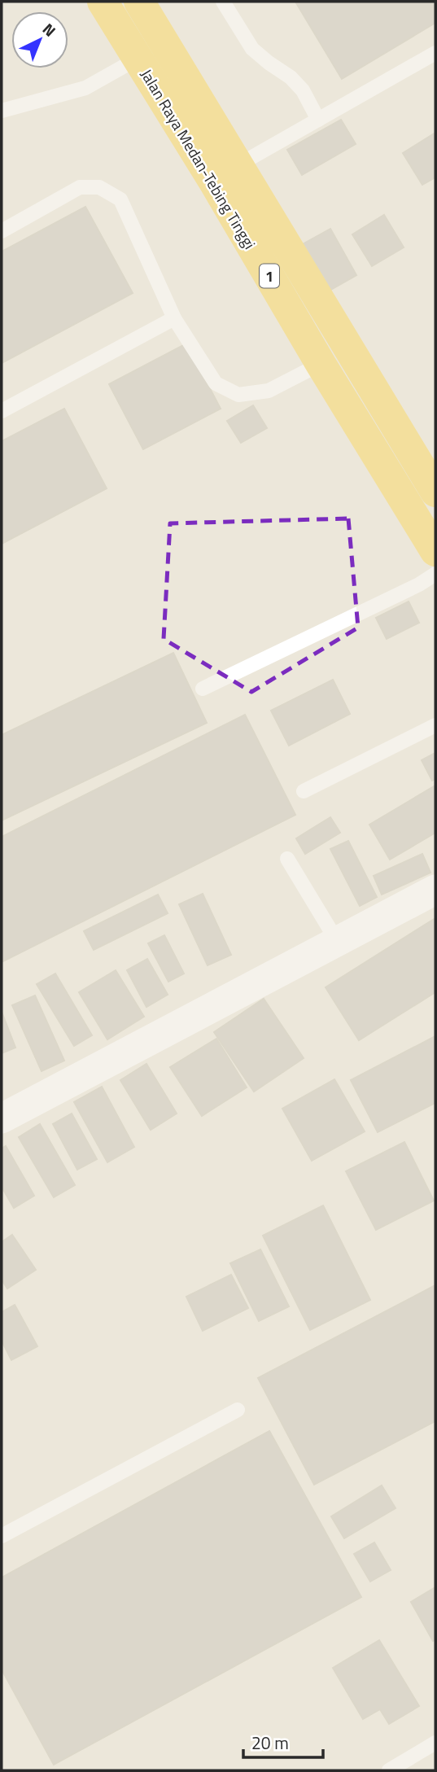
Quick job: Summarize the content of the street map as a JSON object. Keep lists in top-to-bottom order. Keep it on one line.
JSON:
{"streets":{"highway":["Jalan Raya Medan-Tebing Tinggi","1"]},"scale_bar":"20 m","north":"top right"}
